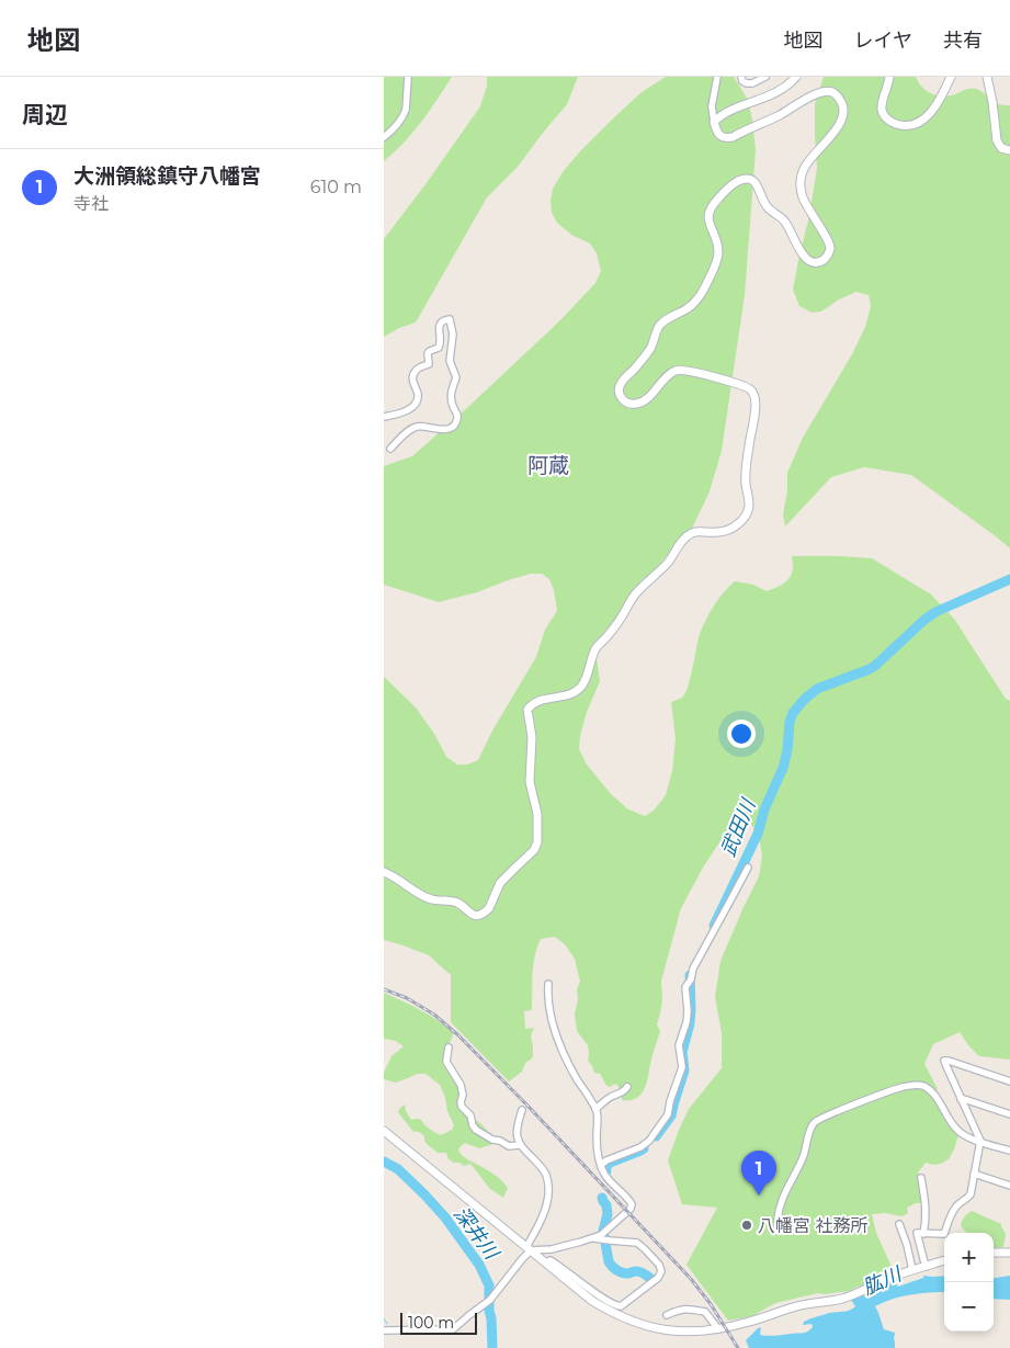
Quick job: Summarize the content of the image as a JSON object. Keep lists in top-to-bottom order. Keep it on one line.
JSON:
{"districts":["阿蔵"],"water":["武田川","深井川","肱川"],"places":["八幡宮 社務所"],"scale_bar":"100 m","page":{"header":"地図","nav":["地図","レイヤ","共有"],"heading":"周辺","list":[{"mark":"1","name":"大洲領総鎮守八幡宮","note":"寺社","value":"610 m"}],"pins":"1","map_buttons":["+","−"],"scale":"100 m"}}
